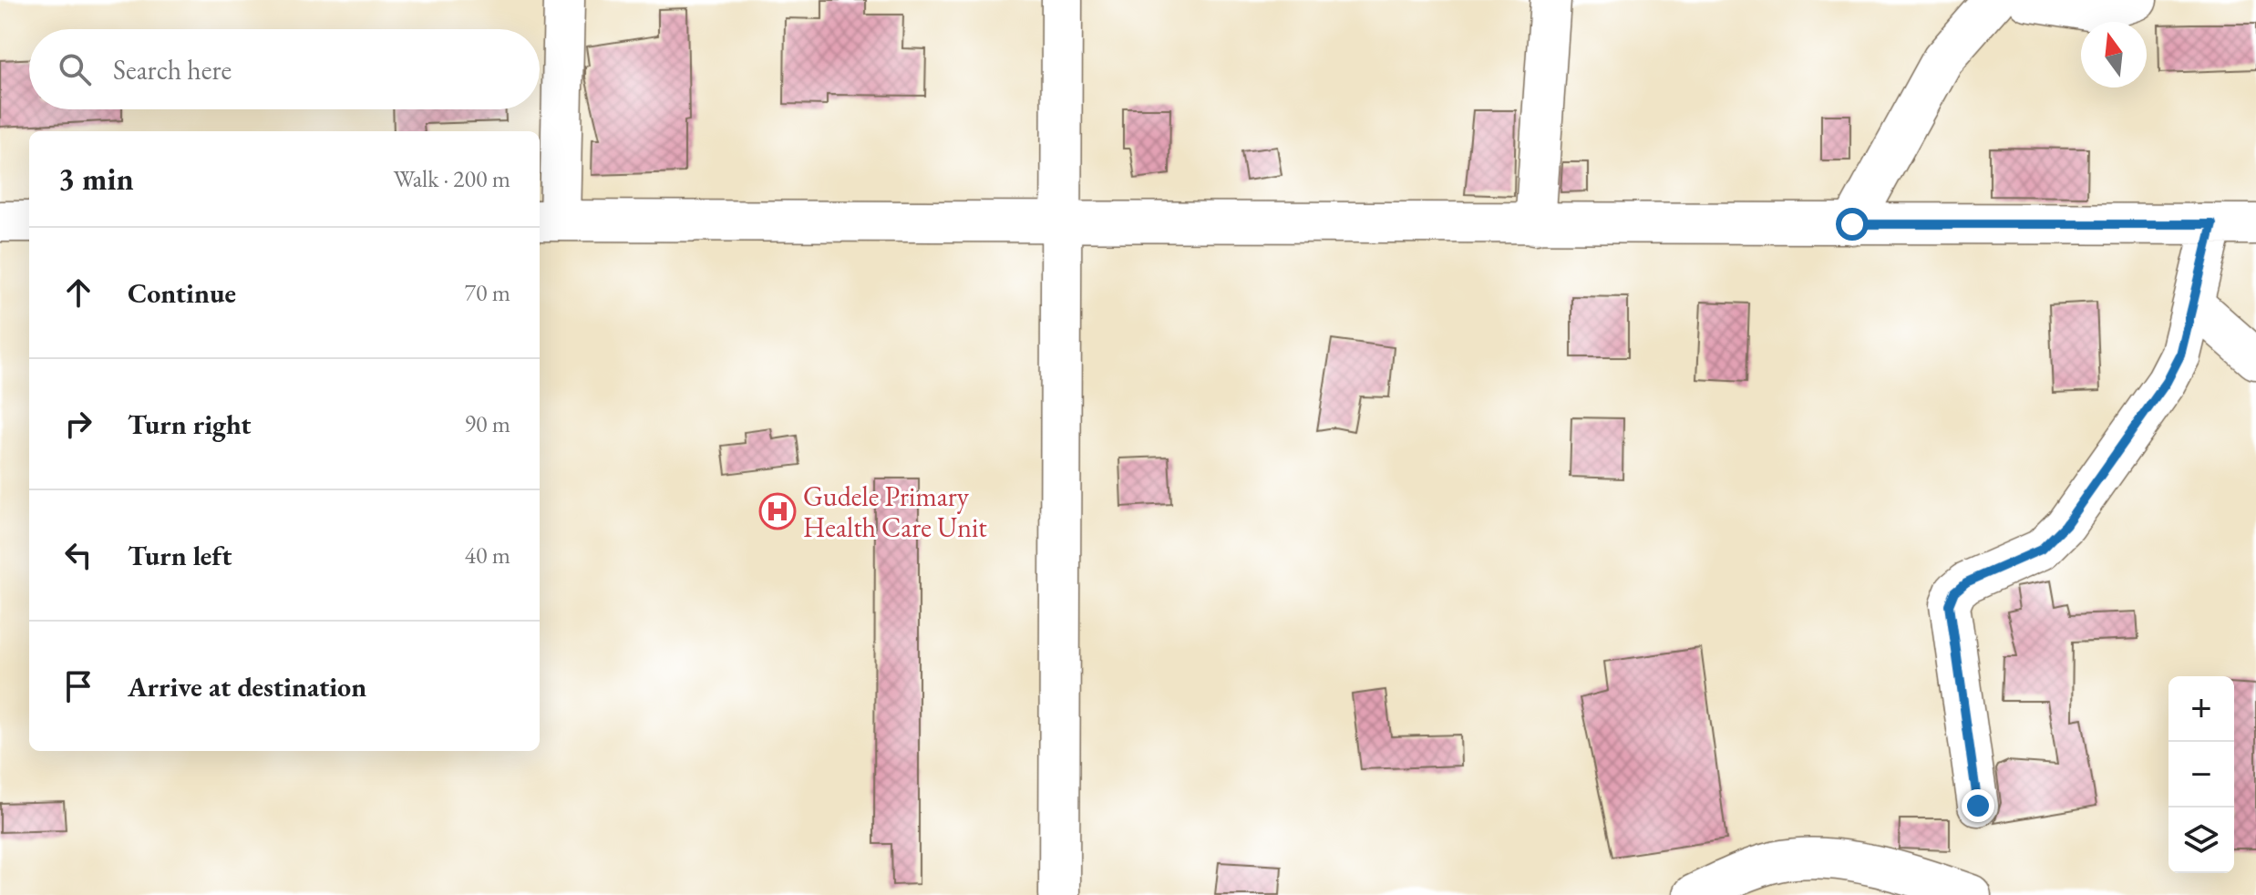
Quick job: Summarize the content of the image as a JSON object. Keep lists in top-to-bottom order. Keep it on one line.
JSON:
{"places":{"hospital":["Gudele Primary Health Care Unit"]},"north":"top","page":{"search":"Search here","heading":["3 min","Walk · 200 m"],"list":[["Continue","70 m"],["Turn right","90 m"],["Turn left","40 m"],"Arrive at destination"],"map_buttons":["+","−"]}}
